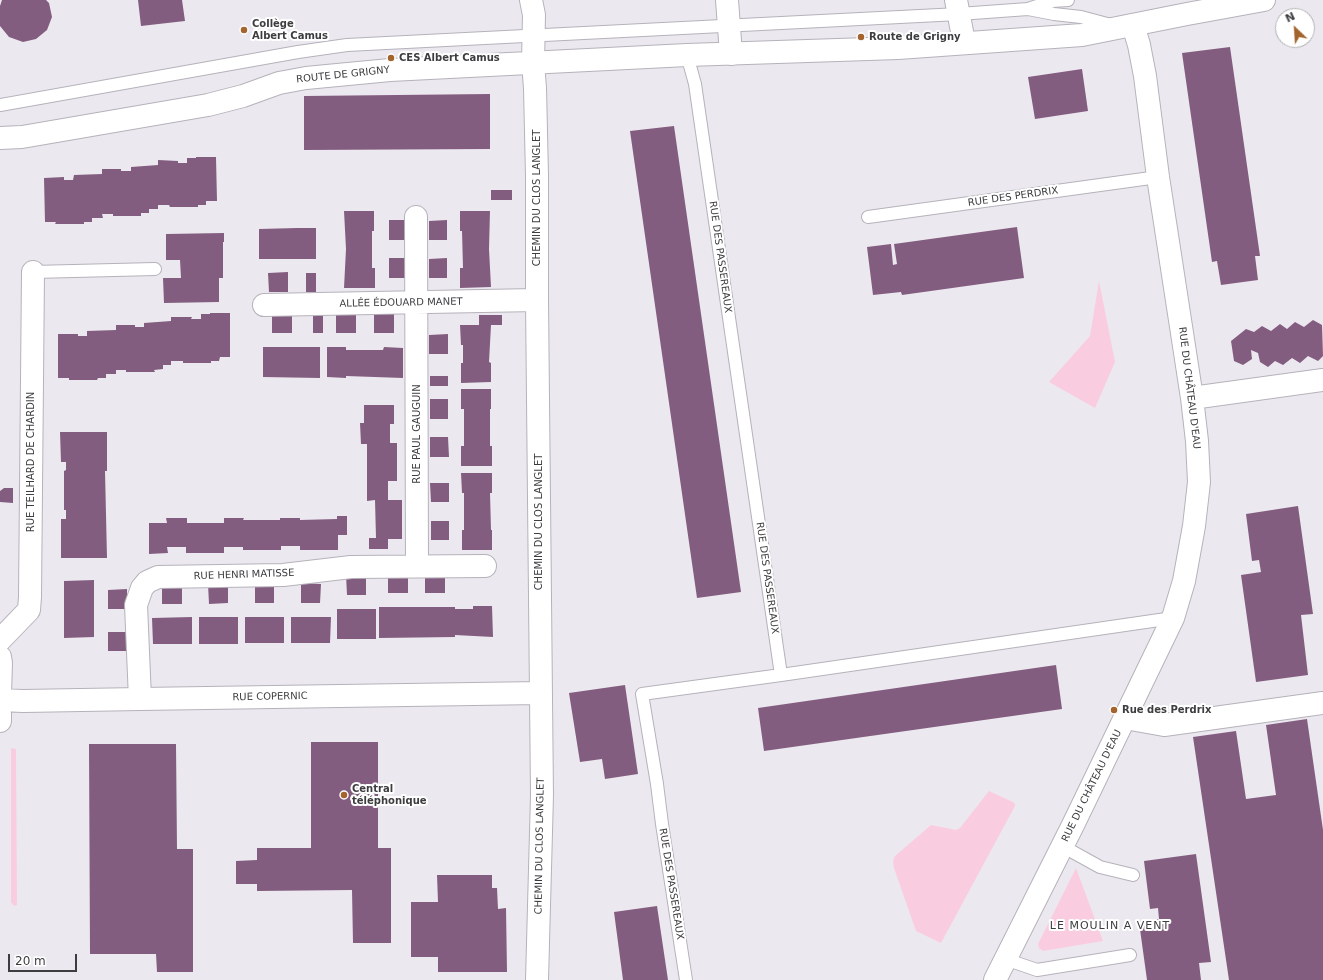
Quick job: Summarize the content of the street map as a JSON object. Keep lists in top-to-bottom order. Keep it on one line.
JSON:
{"streets":{"street":["ROUTE DE GRIGNY","CHEMIN DU CLOS LANGLET","ALLÉE ÉDOUARD MANET","RUE DU CHÂTEAU D'EAU","RUE PAUL GAUGUIN","RUE TEILHARD DE CHARDIN","RUE HENRI MATISSE","RUE COPERNIC"],"lane":["RUE DES PERDRIX","RUE DES PASSEREAUX"]},"crossings":[["ROUTE DE GRIGNY","CHEMIN DU CLOS LANGLET"],["ROUTE DE GRIGNY","RUE DES PASSEREAUX"],["ROUTE DE GRIGNY","RUE DU CHÂTEAU D'EAU"],["RUE DES PERDRIX","RUE DU CHÂTEAU D'EAU"],["CHEMIN DU CLOS LANGLET","ALLÉE ÉDOUARD MANET"],["CHEMIN DU CLOS LANGLET","RUE COPERNIC"],["ALLÉE ÉDOUARD MANET","RUE PAUL GAUGUIN"],["RUE PAUL GAUGUIN","RUE HENRI MATISSE"],["RUE HENRI MATISSE","RUE COPERNIC"]],"districts":["LE MOULIN A VENT"],"places":["Collège Albert Camus","Route de Grigny","CES Albert Camus","Rue des Perdrix","Central téléphonique"],"scale_bar":"20 m","north":"top left"}
